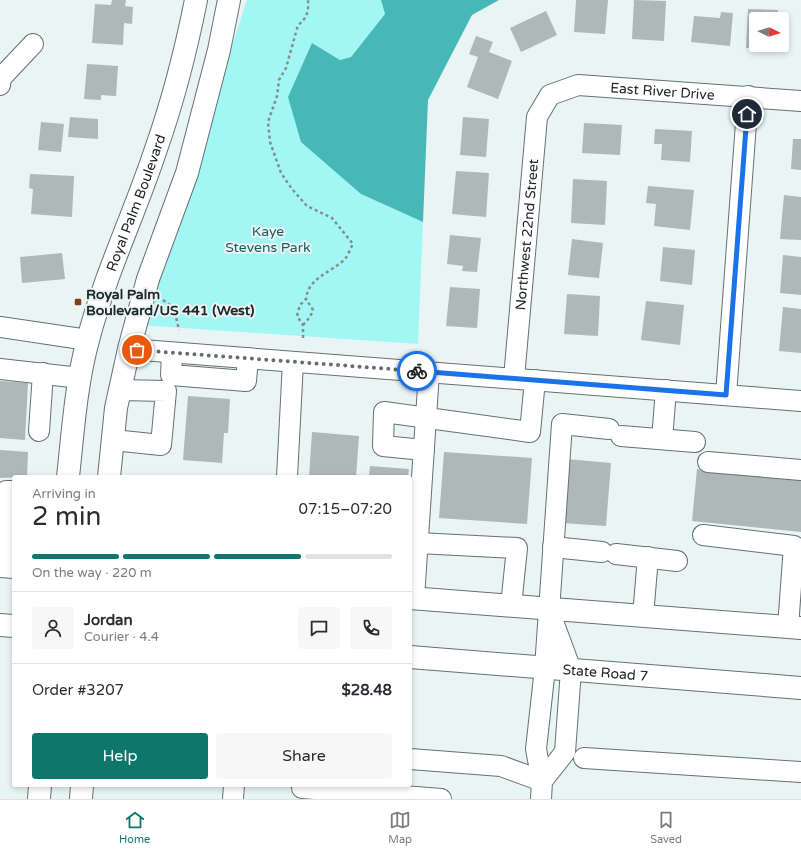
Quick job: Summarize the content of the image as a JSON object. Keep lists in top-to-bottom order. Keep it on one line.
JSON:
{"streets":{"main road":["Royal Palm Boulevard","State Road 7"],"street":["East River Drive","Northwest 22nd Street"]},"crossings":[["East River Drive","Northwest 22nd Street"]],"parks":["Kaye Stevens Park"],"places":{"transit":["Royal Palm Boulevard/US 441 (West)"]},"north":"right","page":{"heading":["2 min","Arriving in","07:15–07:20"],"panel":["Jordan","Courier · 4.4","Order #3207","$28.48"],"bar":"On the way · 220 m","buttons":["Help","Share"],"tabs":["Home","Map","Saved"]}}
